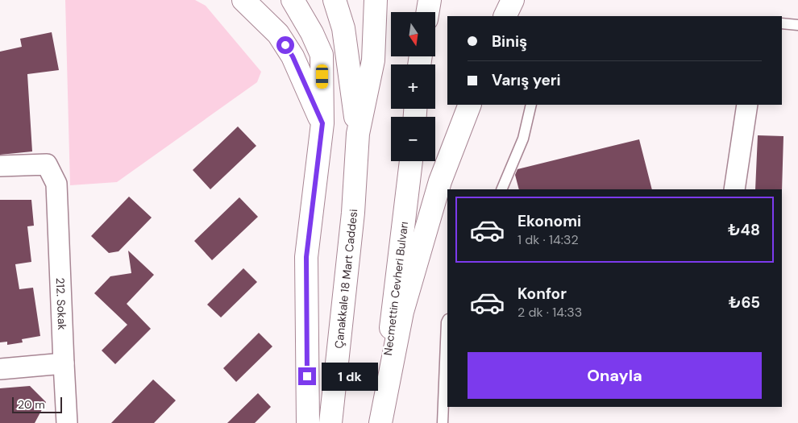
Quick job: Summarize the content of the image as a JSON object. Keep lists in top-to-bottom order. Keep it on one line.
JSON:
{"streets":{"main road":["Çanakkale 18 Mart Caddesi","Necmettin Cevheri Bulvarı"],"street":["212. Sokak"]},"scale_bar":"20 m","north":"bottom","page":{"map_buttons":["+","−"],"banner":["Biniş","Varış yeri"],"list":[{"name":"Ekonomi","note":"1 dk · 14:32","value":"₺48"},{"name":"Konfor","note":"2 dk · 14:33","value":"₺65"}],"buttons":"Onayla","bubble":"1 dk","scale":"20 m"}}
